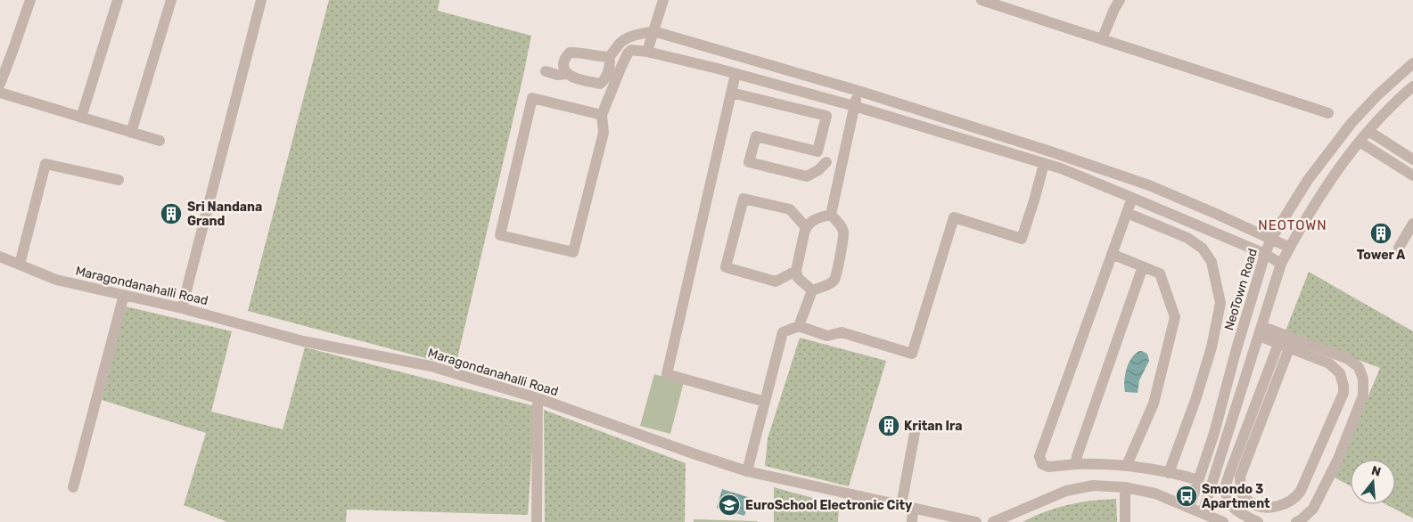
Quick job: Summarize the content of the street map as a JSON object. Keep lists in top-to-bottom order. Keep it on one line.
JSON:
{"streets":{"street":["Maragondanahalli Road","NeoTown Road"]},"districts":["NEOTOWN"],"places":{"building":["Sri Nandana Grand","Tower A","Kritan Ira"],"bus stop":["Smondo 3 Apartment"],"school or university":["EuroSchool Electronic City"]},"north":"top"}
